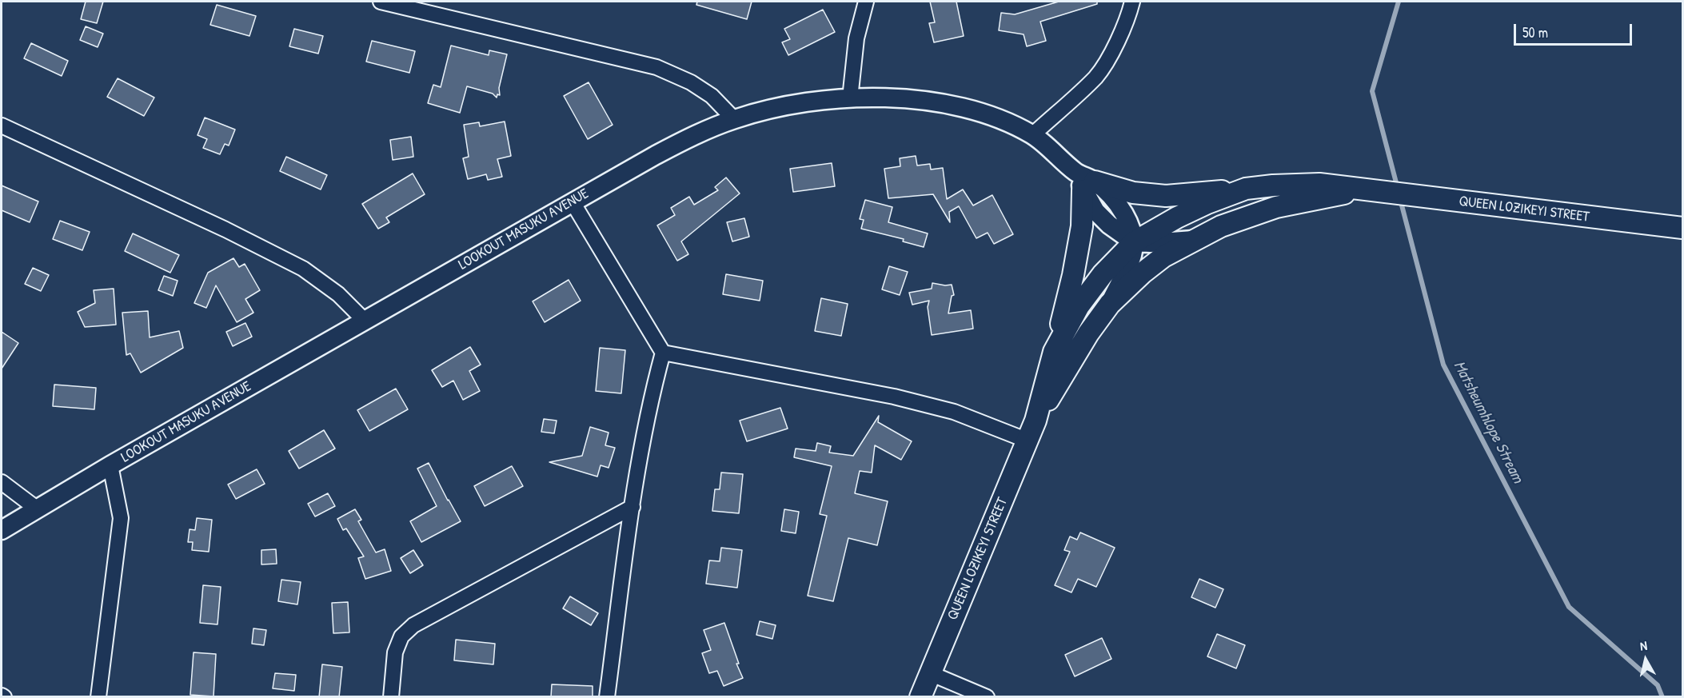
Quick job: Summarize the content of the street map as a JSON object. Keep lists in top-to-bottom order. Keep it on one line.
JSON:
{"streets":{"main road":["QUEEN LOZIKEYI STREET"],"street":["LOOKOUT MASUKU AVENUE"]},"crossings":[["QUEEN LOZIKEYI STREET","LOOKOUT MASUKU AVENUE"]],"water":["Matsheumhlope Stream"],"scale_bar":"50 m","north":"top"}
